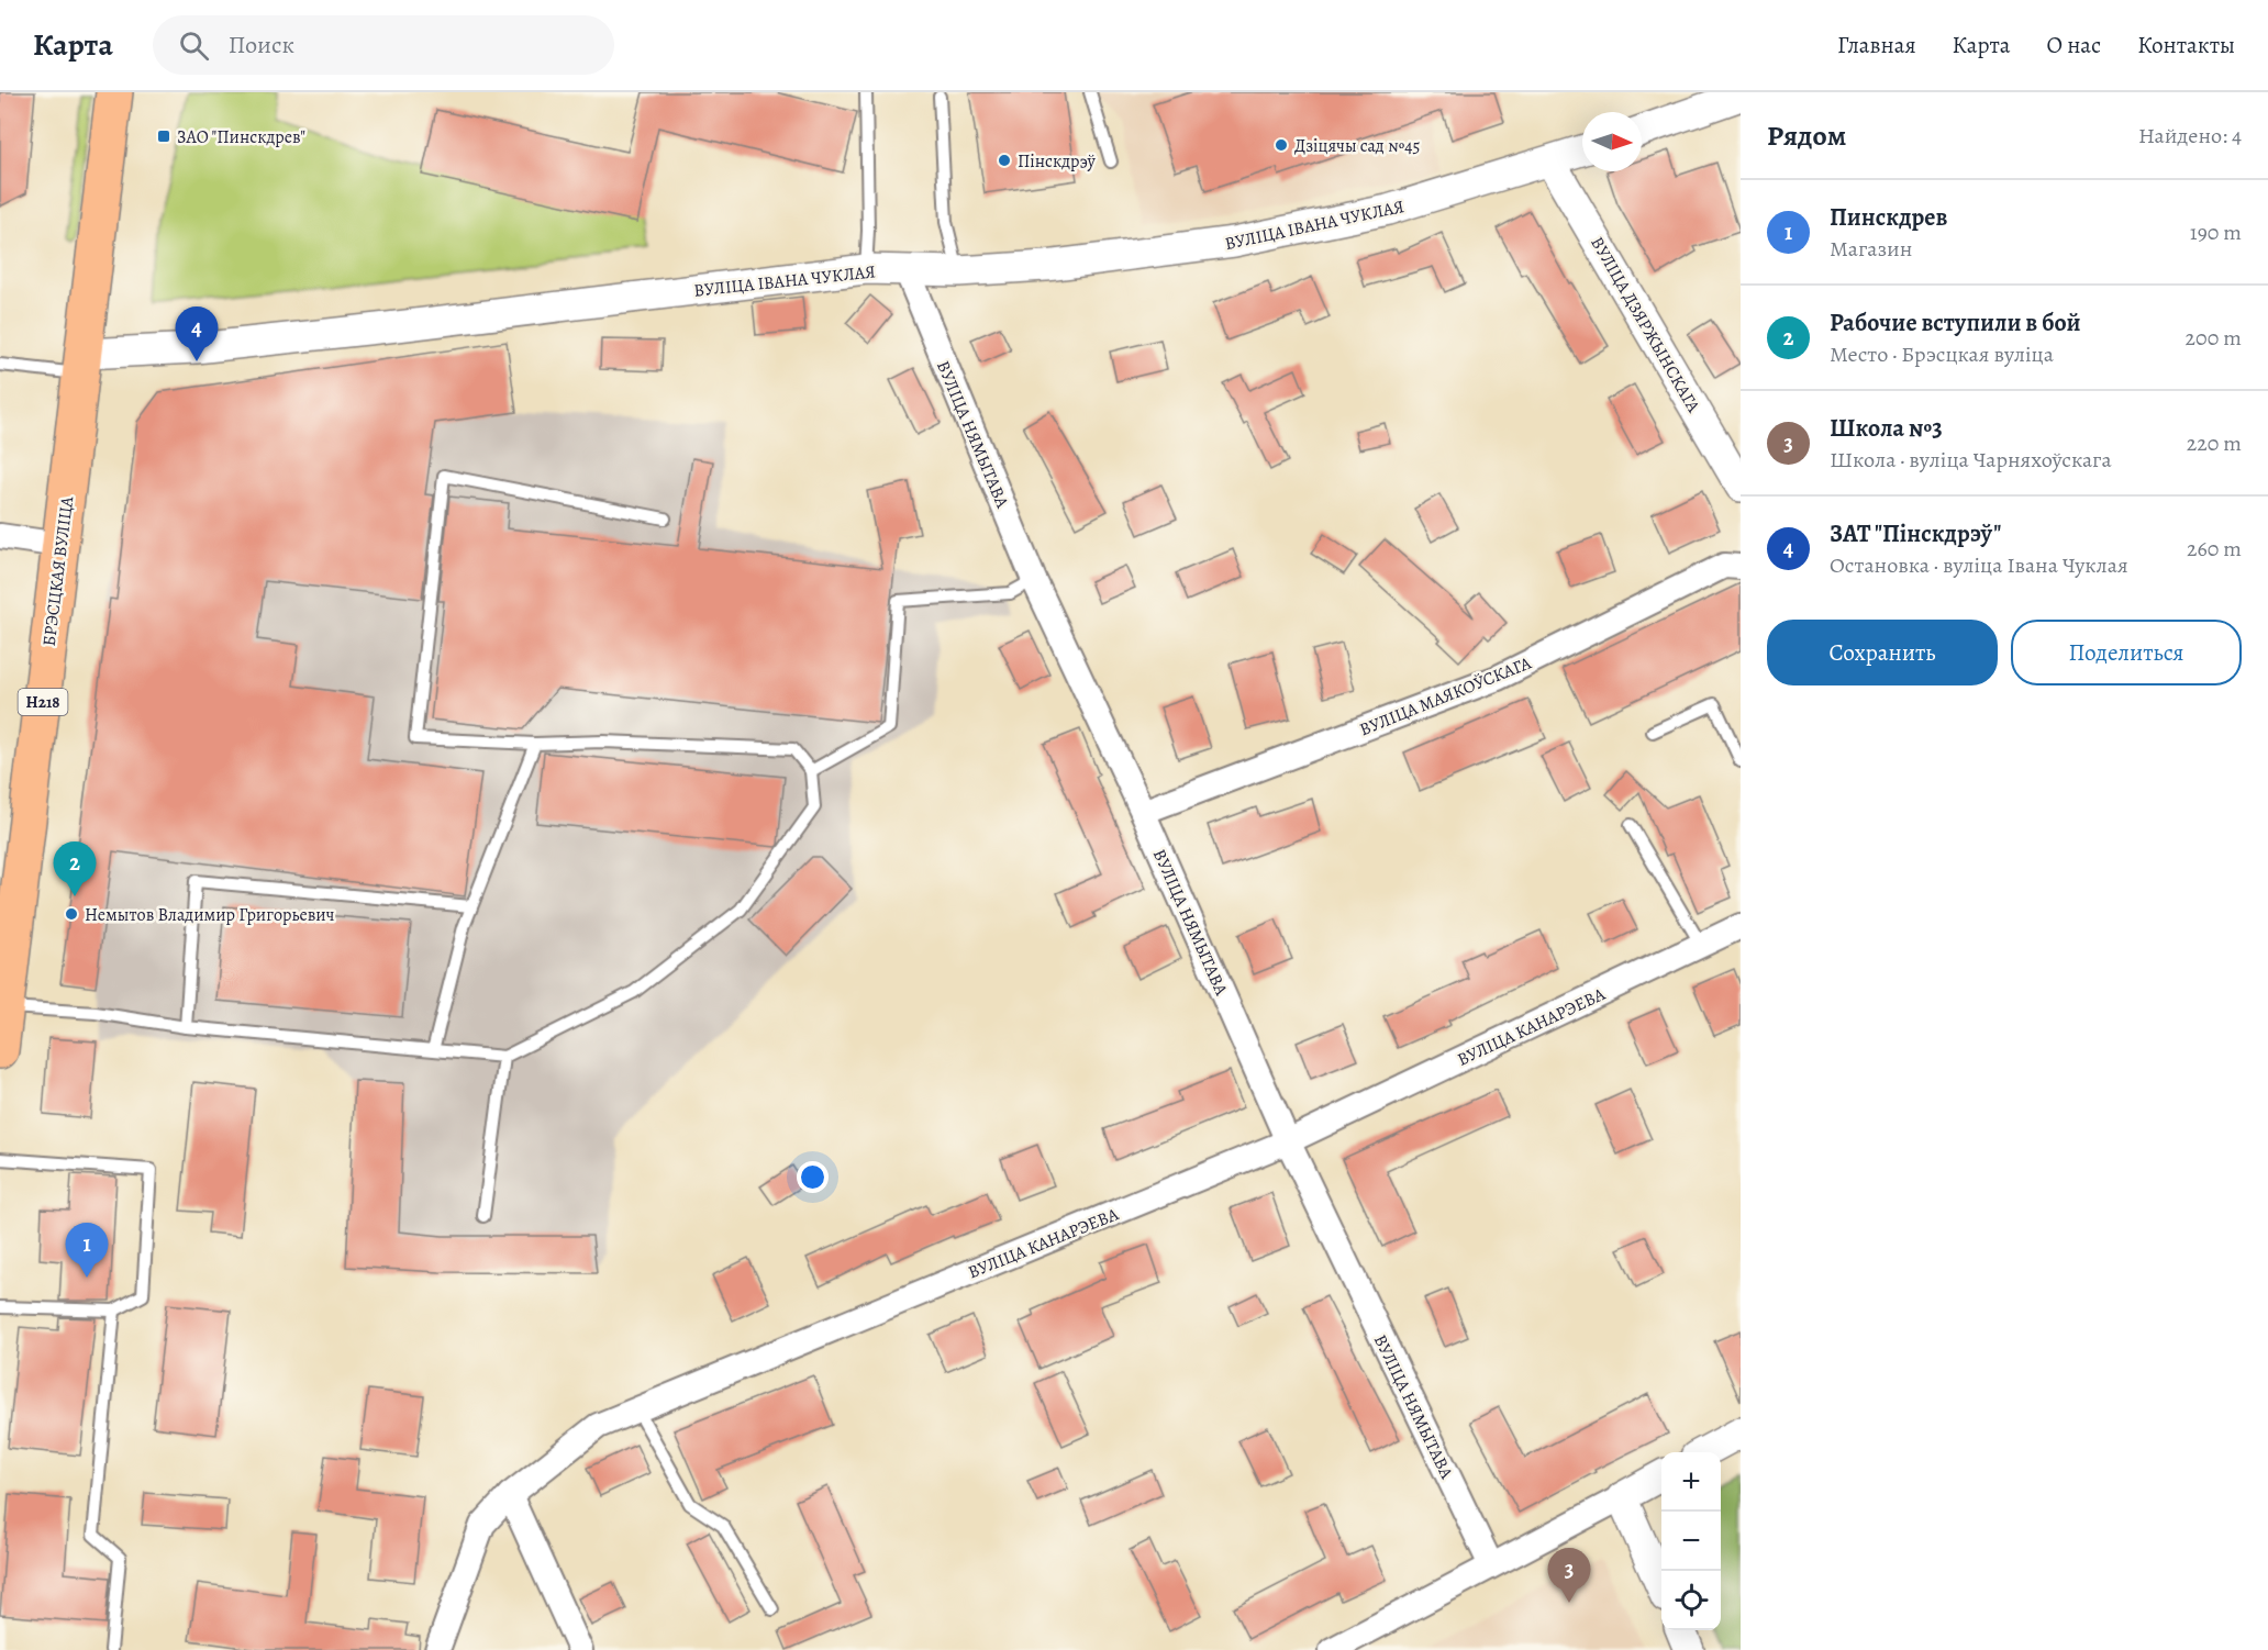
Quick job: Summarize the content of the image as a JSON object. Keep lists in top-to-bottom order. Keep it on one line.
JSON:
{"streets":{"main road":["БРЭСЦКАЯ ВУЛІЦА","Н218"],"street":["ВУЛІЦА ІВАНА ЧУКЛАЯ","ВУЛІЦА ДЗЯРЖЫНСКАГА","ВУЛІЦА НЯМЫТАВА","ВУЛІЦА МАЯКОЎСКАГА","ВУЛІЦА КАНАРЭЕВА"]},"crossings":[["ВУЛІЦА ІВАНА ЧУКЛАЯ","ВУЛІЦА ДЗЯРЖЫНСКАГА"],["ВУЛІЦА ІВАНА ЧУКЛАЯ","ВУЛІЦА НЯМЫТАВА"],["ВУЛІЦА ІВАНА ЧУКЛАЯ","БРЭСЦКАЯ ВУЛІЦА"],["ВУЛІЦА НЯМЫТАВА","ВУЛІЦА МАЯКОЎСКАГА"],["ВУЛІЦА НЯМЫТАВА","ВУЛІЦА КАНАРЭЕВА"]],"places":{"transit":["ЗАО \"Пинскдрев\""],"other":["Дзіцячы сад №45","Пінскдрэў","Немытов Владимир Григорьевич"]},"north":"right","page":{"header":"Карта","search":"Поиск","nav":["Главная","Карта","О нас","Контакты"],"heading":["Рядом","Найдено: 4"],"list":[{"mark":"1","name":"Пинскдрев","note":"Магазин","value":"190 m"},{"mark":"2","name":"Рабочие вступили в бой","note":"Место · Брэсцкая вуліца","value":"200 m"},{"mark":"3","name":"Школа №3","note":"Школа · вуліца Чарняхоўскага","value":"220 m"},{"mark":"4","name":"ЗАТ \"Пінскдрэў\"","note":"Остановка · вуліца Івана Чуклая","value":"260 m"}],"pins":["4","2","1","3"],"buttons":["Сохранить","Поделиться"],"map_buttons":["+","−"]}}
